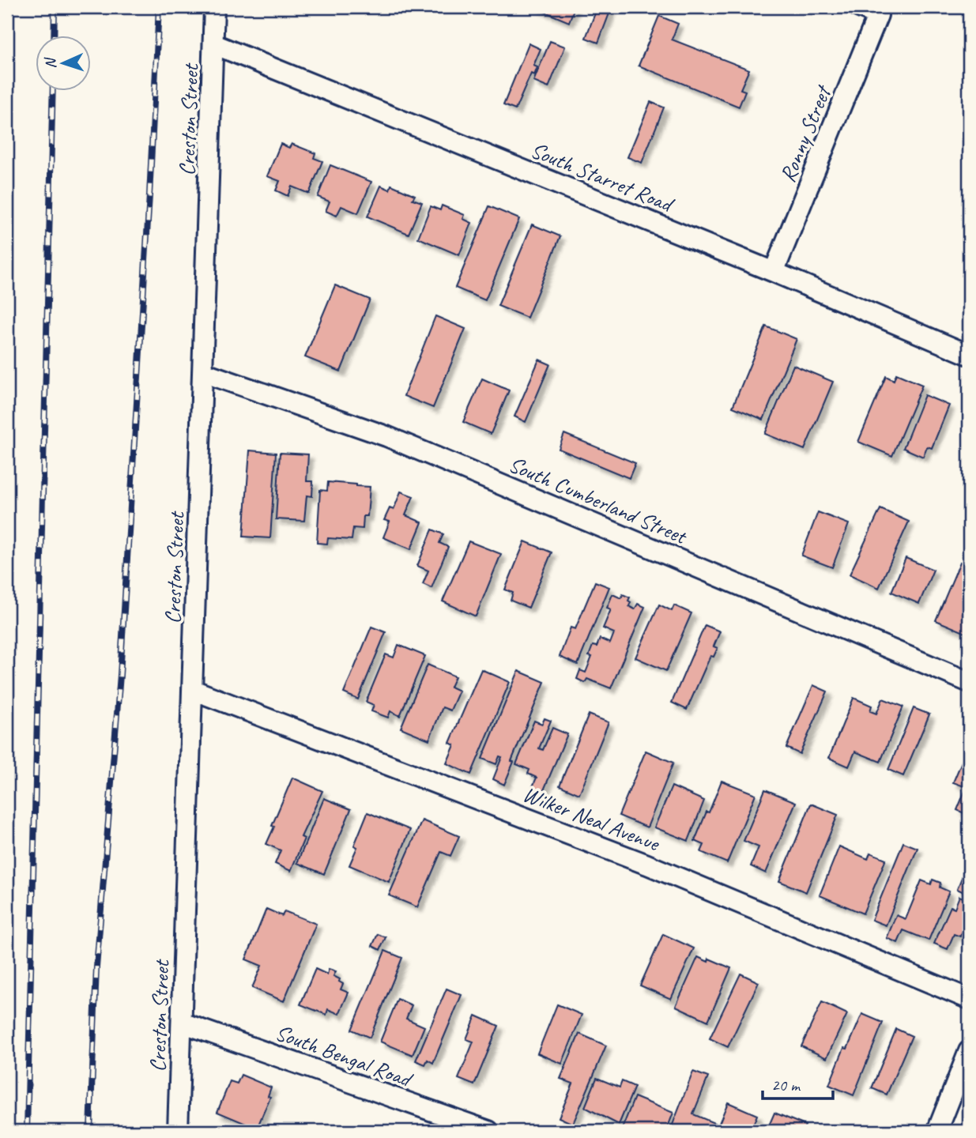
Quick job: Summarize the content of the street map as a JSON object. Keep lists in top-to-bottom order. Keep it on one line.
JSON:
{"streets":{"street":["Creston Street","Ronny Street","South Starret Road","South Cumberland Street","Wilker Neal Avenue","South Bengal Road"]},"crossings":[["Creston Street","South Starret Road"],["Creston Street","South Cumberland Street"],["Creston Street","Wilker Neal Avenue"],["Creston Street","South Bengal Road"],["Ronny Street","South Starret Road"]],"scale_bar":"20 m","north":"left"}
